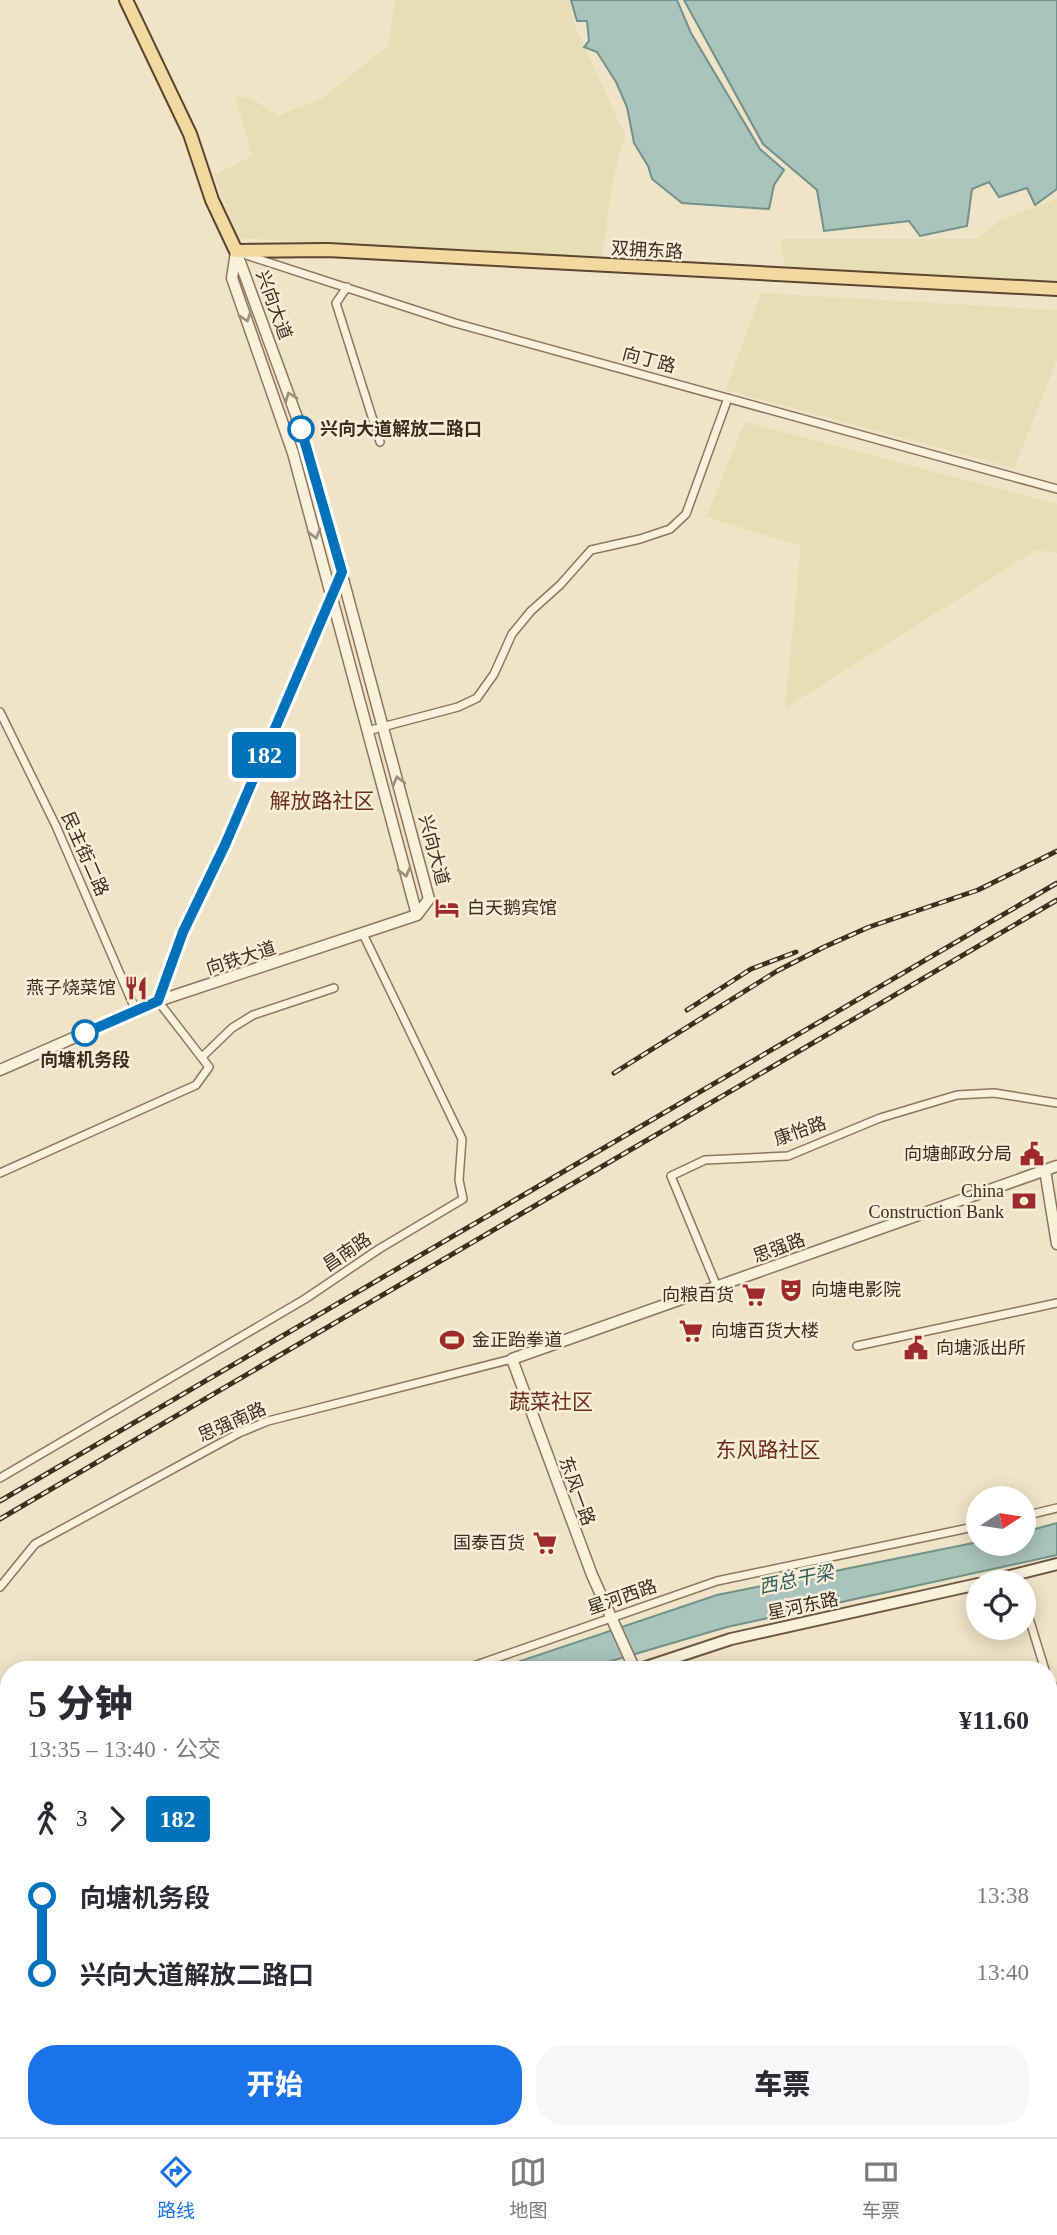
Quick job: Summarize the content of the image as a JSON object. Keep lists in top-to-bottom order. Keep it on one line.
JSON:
{"streets":{"main road":["双拥东路","兴向大道","星河东路"],"street":["向丁路","民主街二路","向铁大道","康怡路","思强路","昌南路","思强南路","东风一路","星河西路"]},"crossings":[["双拥东路","兴向大道"],["双拥东路","向丁路"],["兴向大道","向丁路"],["兴向大道","向铁大道"],["民主街二路","向铁大道"],["向铁大道","昌南路"],["康怡路","思强路"],["思强路","思强南路"],["思强路","东风一路"],["思强南路","东风一路"],["东风一路","星河西路"]],"districts":["解放路社区","蔬菜社区","东风路社区"],"water":["西总干梁"],"places":{"other":["兴向大道解放二路口","向塘机务段"],"hotel":["白天鹅宾馆"],"restaurant":["燕子烧菜馆"],"public building":["向塘邮政分局","向塘派出所"],"bank":["China Construction Bank"],"theatre":["向塘电影院"],"supermarket":["向粮百货","向塘百货大楼","国泰百货"],"sports":["金正跆拳道"]},"lines":["bus line 182"],"north":"right","page":{"on_map":"182","heading":["5 分钟","13:35 – 13:40 · 公交","¥11.60"],"legs":["3","182"],"list":[{"name":"向塘机务段","value":"13:38"},{"name":"兴向大道解放二路口","value":"13:40"}],"buttons":["开始","车票"],"tabs":["路线","地图","车票"]}}
